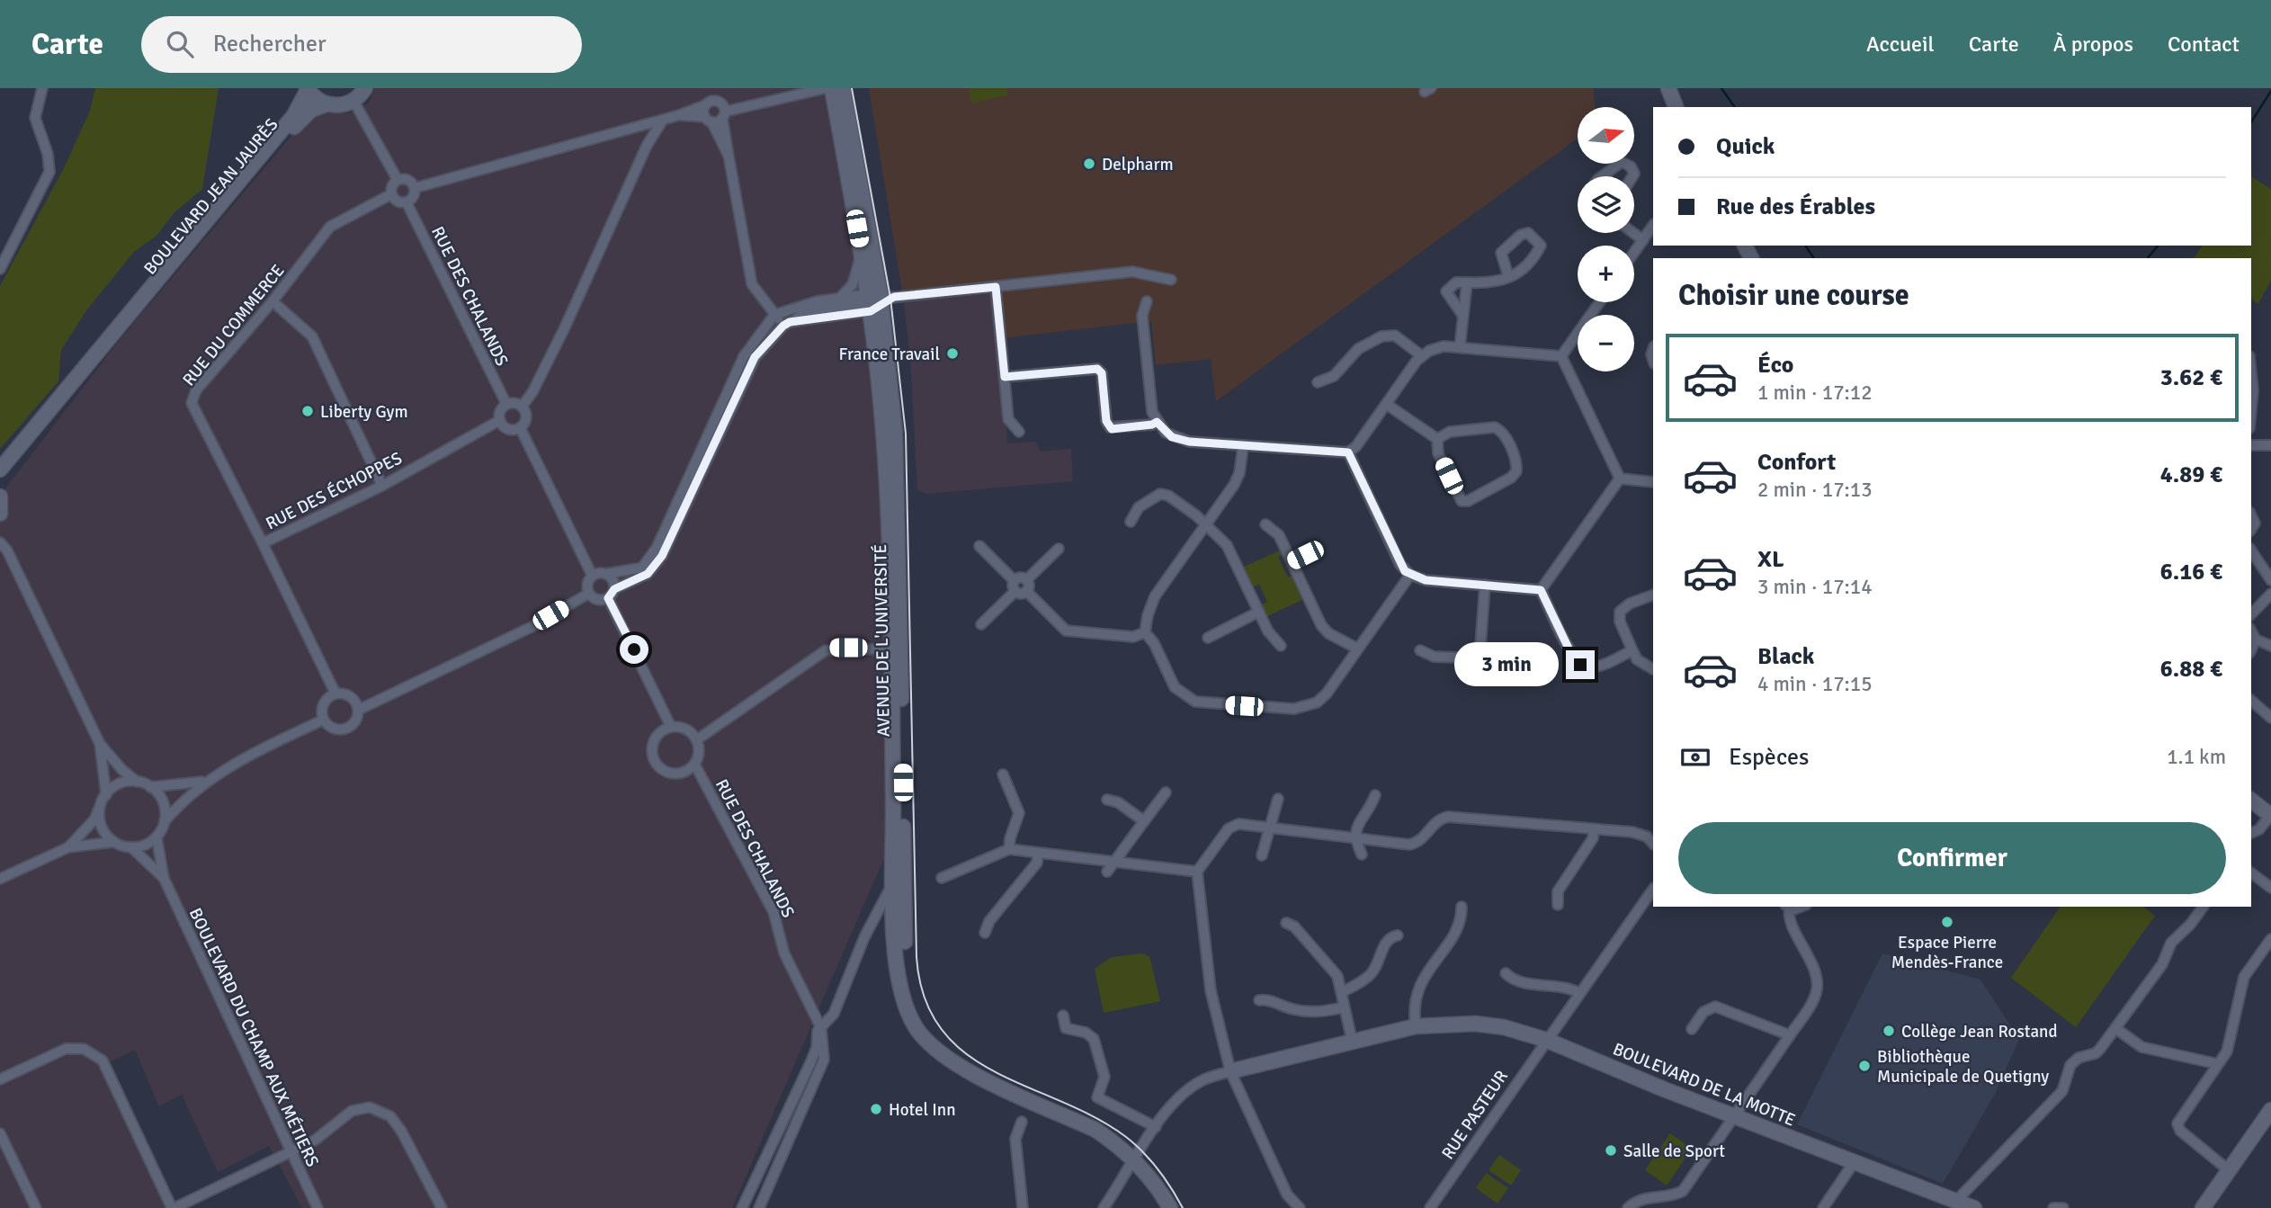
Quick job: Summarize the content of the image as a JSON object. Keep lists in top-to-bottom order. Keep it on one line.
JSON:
{"streets":{"main road":["BOULEVARD JEAN JAURÈS","AVENUE DE L'UNIVERSITÉ","BOULEVARD DE LA MOTTE"],"street":["RUE DES CHALANDS","RUE DU COMMERCE","RUE DES ÉCHOPPES","BOULEVARD DU CHAMP AUX MÉTIERS","RUE PASTEUR"]},"crossings":[["RUE DES CHALANDS","RUE DU COMMERCE"],["RUE DES CHALANDS","RUE DES ÉCHOPPES"],["RUE DU COMMERCE","RUE DES ÉCHOPPES"],["BOULEVARD DE LA MOTTE","RUE PASTEUR"]],"places":["Delpharm","France Travail","Liberty Gym","Espace Pierre Mendès-France","Collège Jean Rostand","Bibliothèque Municipale de Quetigny","Hotel Inn","Salle de Sport"],"north":"right","page":{"header":"Carte","search":"Rechercher","nav":["Accueil","Carte","À propos","Contact"],"map_buttons":["+","−"],"banner":["Quick","Rue des Érables"],"heading":"Choisir une course","list":[{"name":"Éco","note":"1 min · 17:12","value":"3.62 €"},{"name":"Confort","note":"2 min · 17:13","value":"4.89 €"},{"name":"XL","note":"3 min · 17:14","value":"6.16 €"},{"name":"Black","note":"4 min · 17:15","value":"6.88 €"}],"bubble":"3 min","pay":["Espèces","1.1 km"],"buttons":"Confirmer"}}
